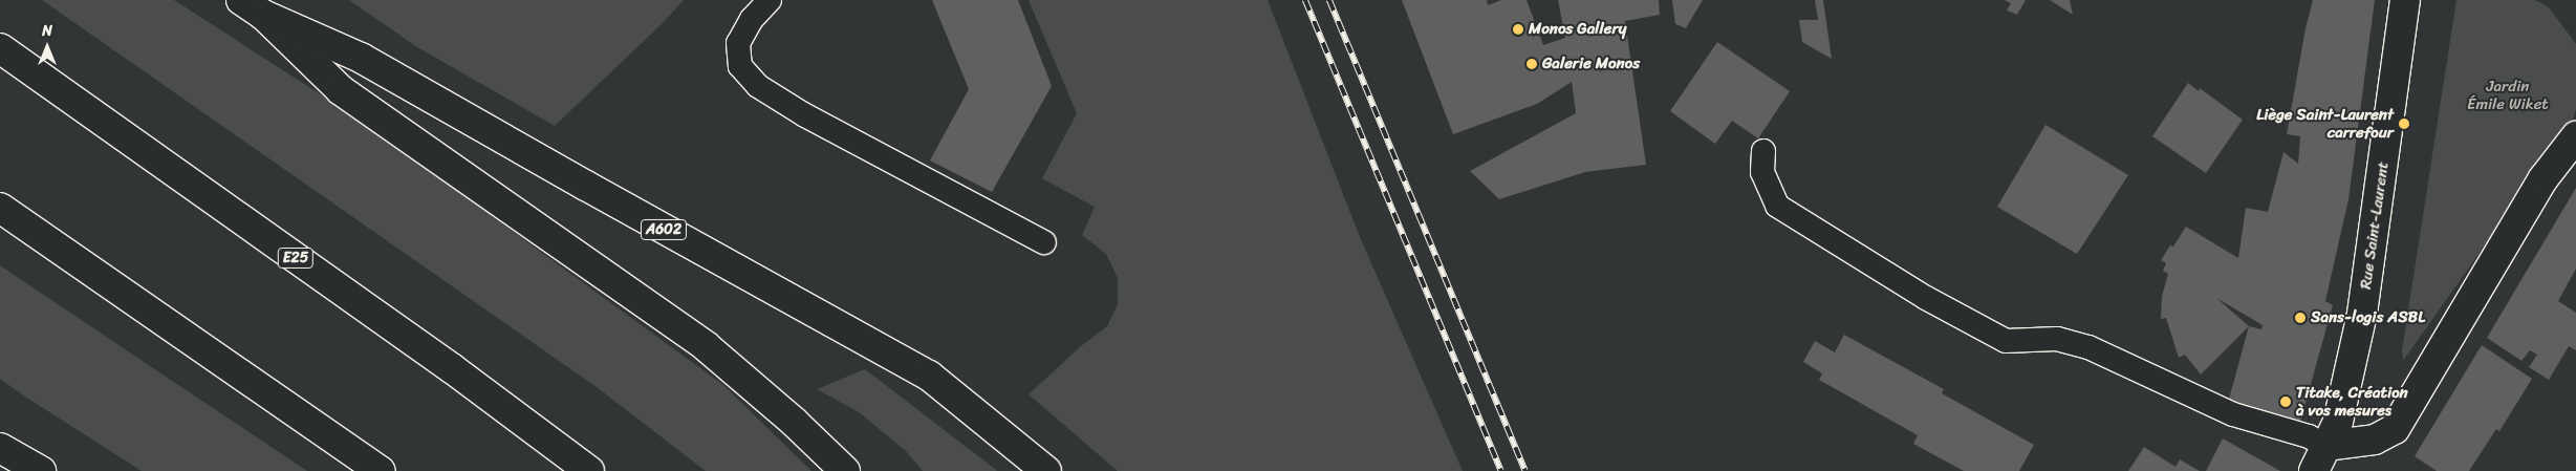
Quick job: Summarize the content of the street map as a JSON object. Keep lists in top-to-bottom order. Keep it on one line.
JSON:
{"streets":{"main road":["Rue Saint-Laurent","A602","E25"]},"parks":["Jardin Émile Wiket"],"places":["Monos Gallery","Galerie Monos","Liège Saint-Laurent carrefour","Sans-logis ASBL","Titake, Création à vos mesures"],"north":"top"}
